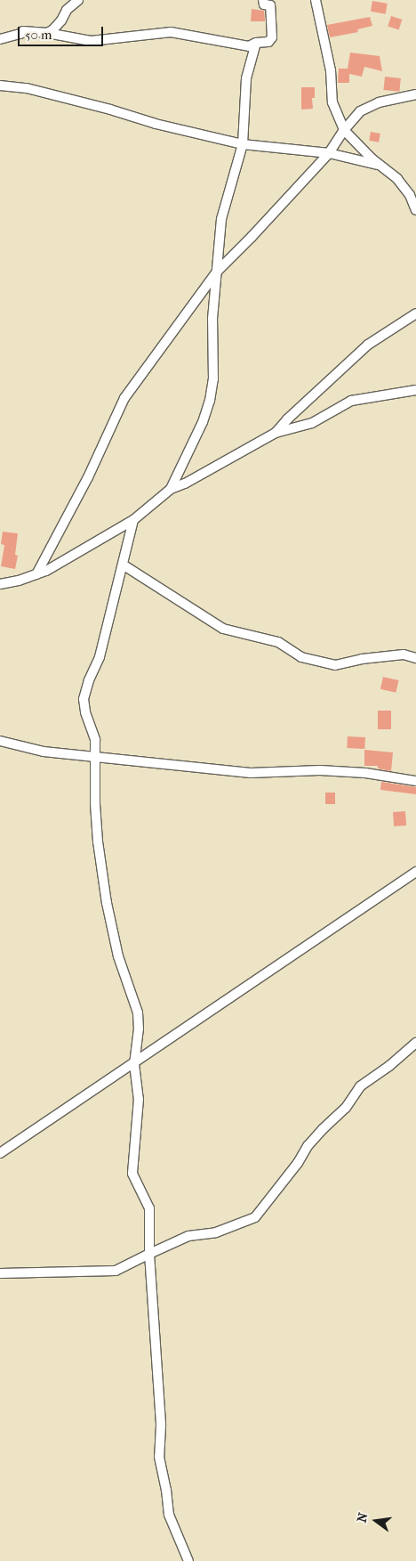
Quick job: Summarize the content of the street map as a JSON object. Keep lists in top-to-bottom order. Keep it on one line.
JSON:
{"scale_bar":"50 m","north":"left"}
